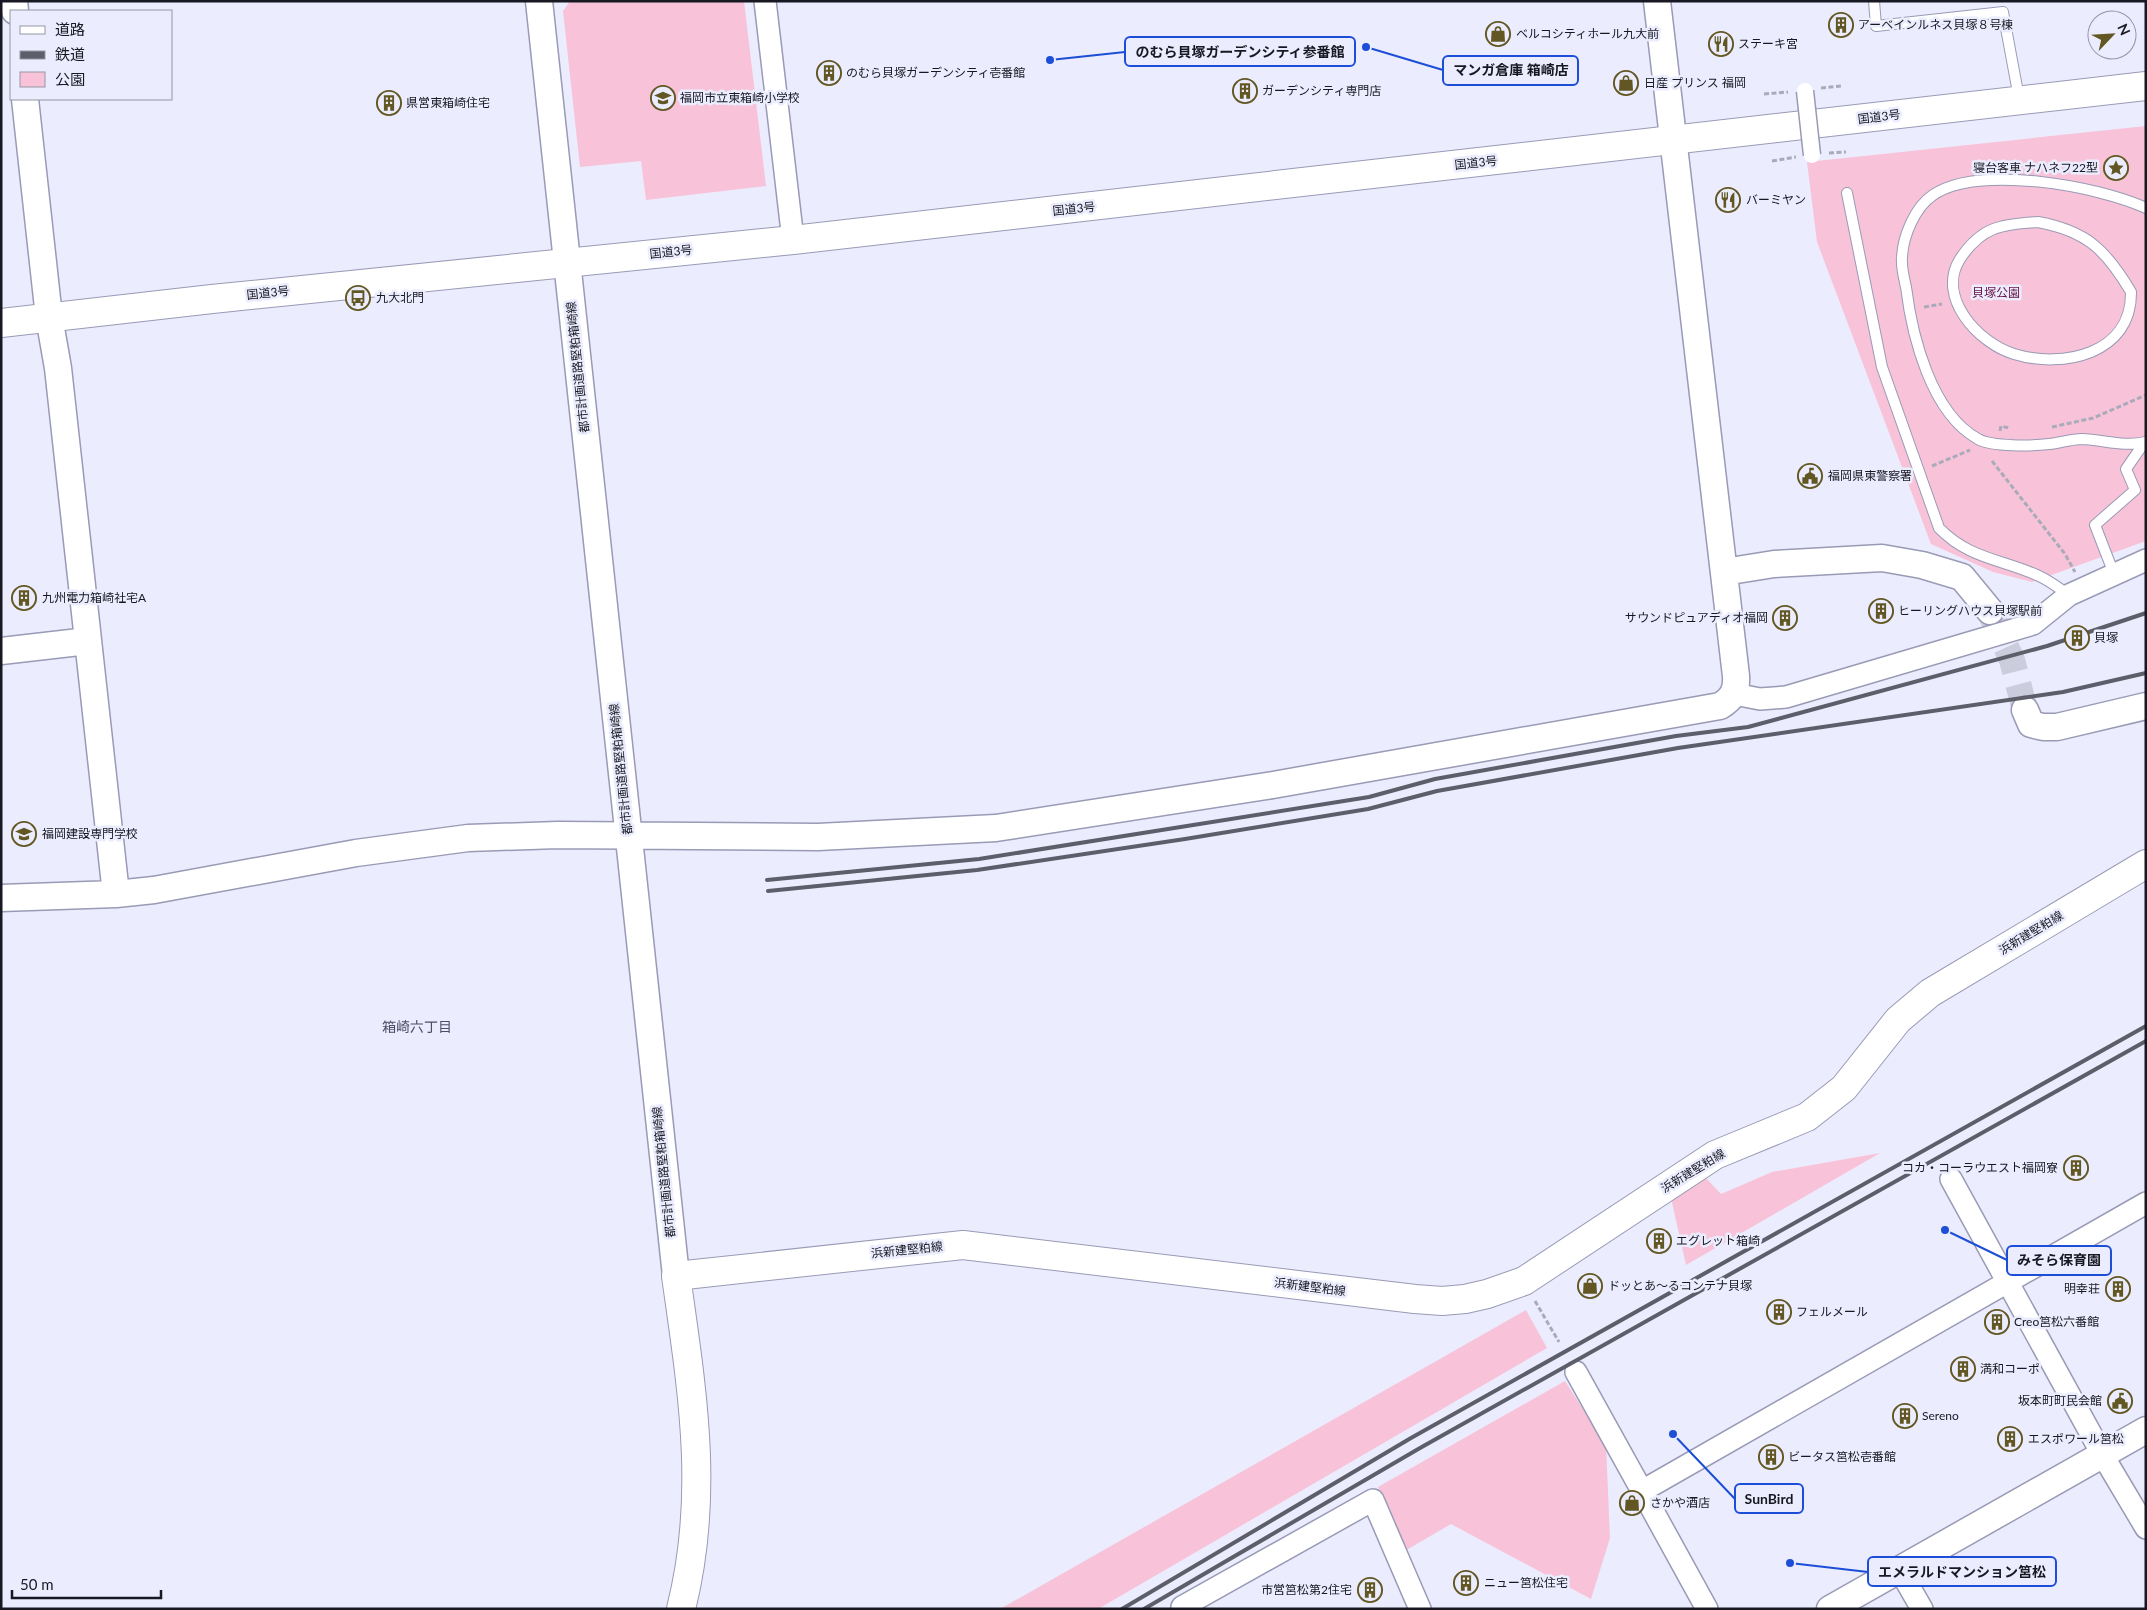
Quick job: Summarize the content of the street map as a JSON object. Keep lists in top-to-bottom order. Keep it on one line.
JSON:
{"streets":{"main road":["国道3号","浜新建堅粕線"],"street":["都市計画道路堅粕箱崎線"]},"crossings":[["国道3号","都市計画道路堅粕箱崎線"],["都市計画道路堅粕箱崎線","浜新建堅粕線"]],"districts":["箱崎六丁目"],"parks":["貝塚公園"],"places":{"building":["アーベインルネス貝塚８号棟","のむら貝塚ガーデンシティ壱番館","ガーデンシティ専門店","県営東箱崎住宅","九州電力箱崎社宅A","ヒーリングハウス貝塚駅前","サウンドピュアディオ福岡","貝塚","コカ・コーラウエスト福岡寮","エグレット箱崎","明幸荘","フェルメール","Creo筥松六番館","満和コーポ","Sereno","エスポワール筥松","ビータス筥松壱番館","ニュー筥松住宅","市営筥松第2住宅"],"shop":["ベルコシティホール九大前","日産 プリンス 福岡","ドッとあ～るコンテナ貝塚","さかや酒店"],"restaurant":["ステーキ宮","バーミヤン"],"other":["マンガ倉庫 箱崎店","のむら貝塚ガーデンシティ参番館","みそら保育園","SunBird","エメラルドマンション筥松"],"school or university":["福岡市立東箱崎小学校","福岡建設専門学校"],"place":["寝台客車 ナハネフ22型"],"bus stop":["九大北門"],"public building":["福岡県東警察署","坂本町町民会館"]},"legend":["道路","鉄道","公園"],"scale_bar":"50 m","north":"top right"}
